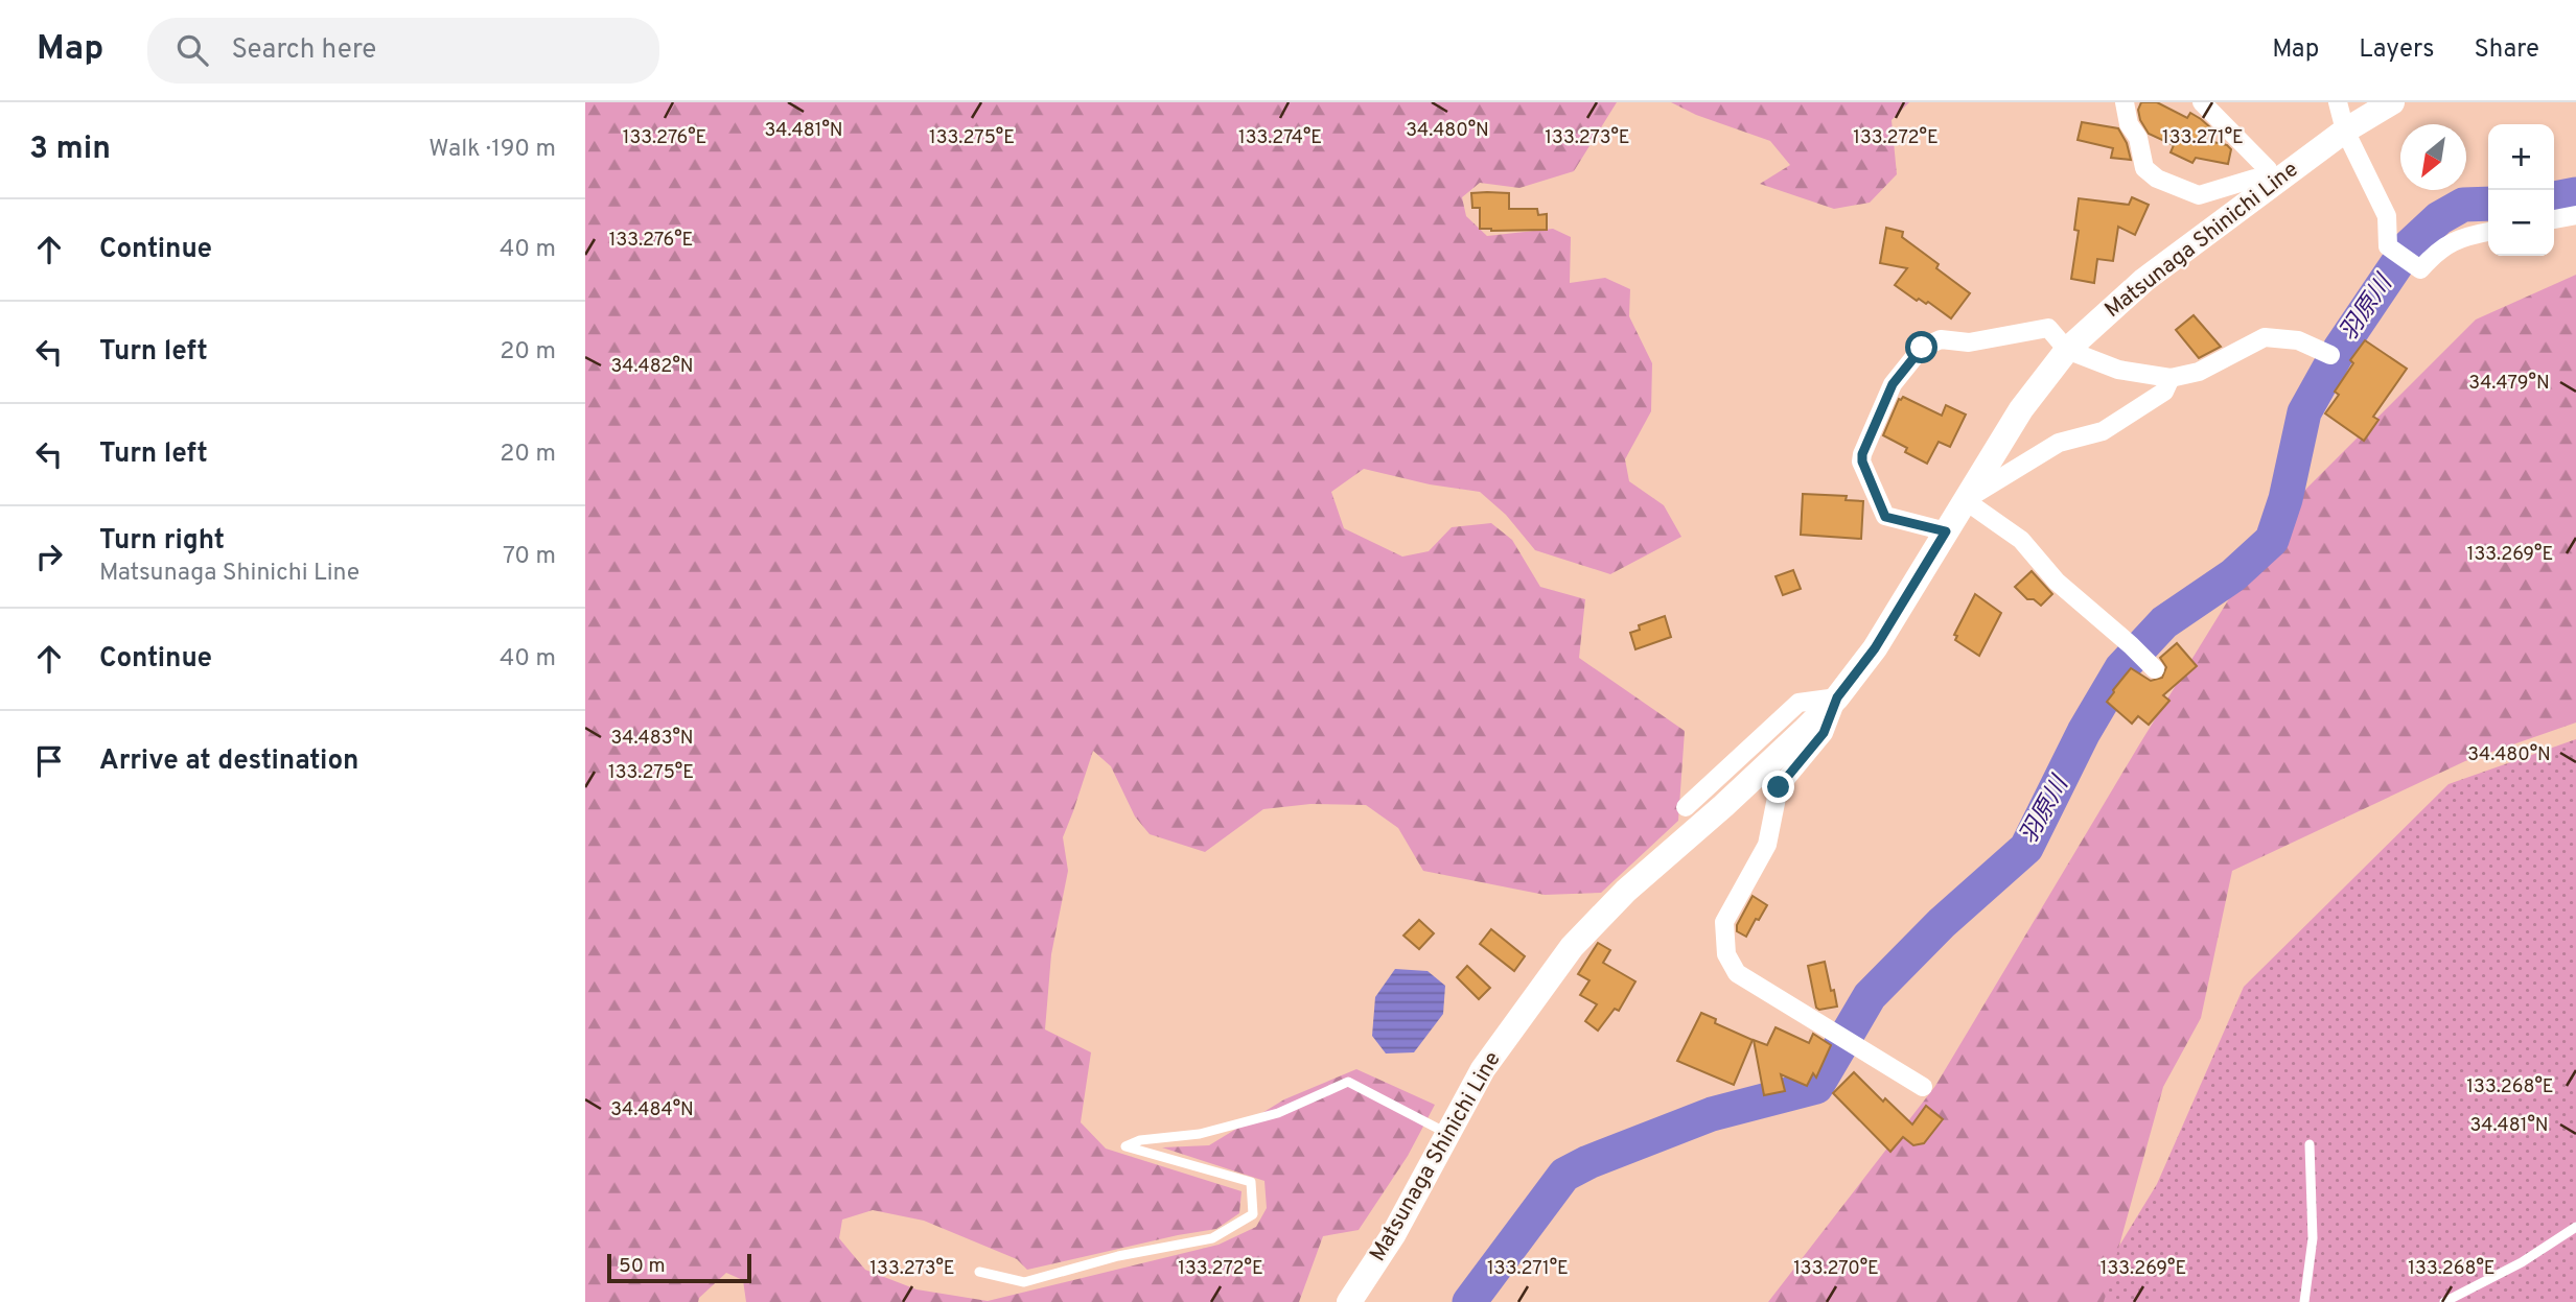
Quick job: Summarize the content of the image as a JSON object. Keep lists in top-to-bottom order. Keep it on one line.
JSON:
{"streets":{"main road":["Matsunaga Shinichi Line"]},"water":["羽原川"],"scale_bar":"50 m","north":"bottom left","page":{"header":"Map","search":"Search here","nav":["Map","Layers","Share"],"heading":["3 min","Walk · 190 m"],"map_buttons":["+","−"],"list":[["Continue","40 m"],["Turn left","20 m"],["Turn left","20 m"],["Turn right","Matsunaga Shinichi Line","70 m"],["Continue","40 m"],"Arrive at destination"],"scale":"50 m"},"coordinates":["34.481°N","34.480°N","133.276°E","133.275°E","133.274°E","133.273°E","133.272°E","133.271°E","34.482°N","34.479°N","133.269°E","34.483°N","133.268°E","34.484°N","133.270°E"]}
